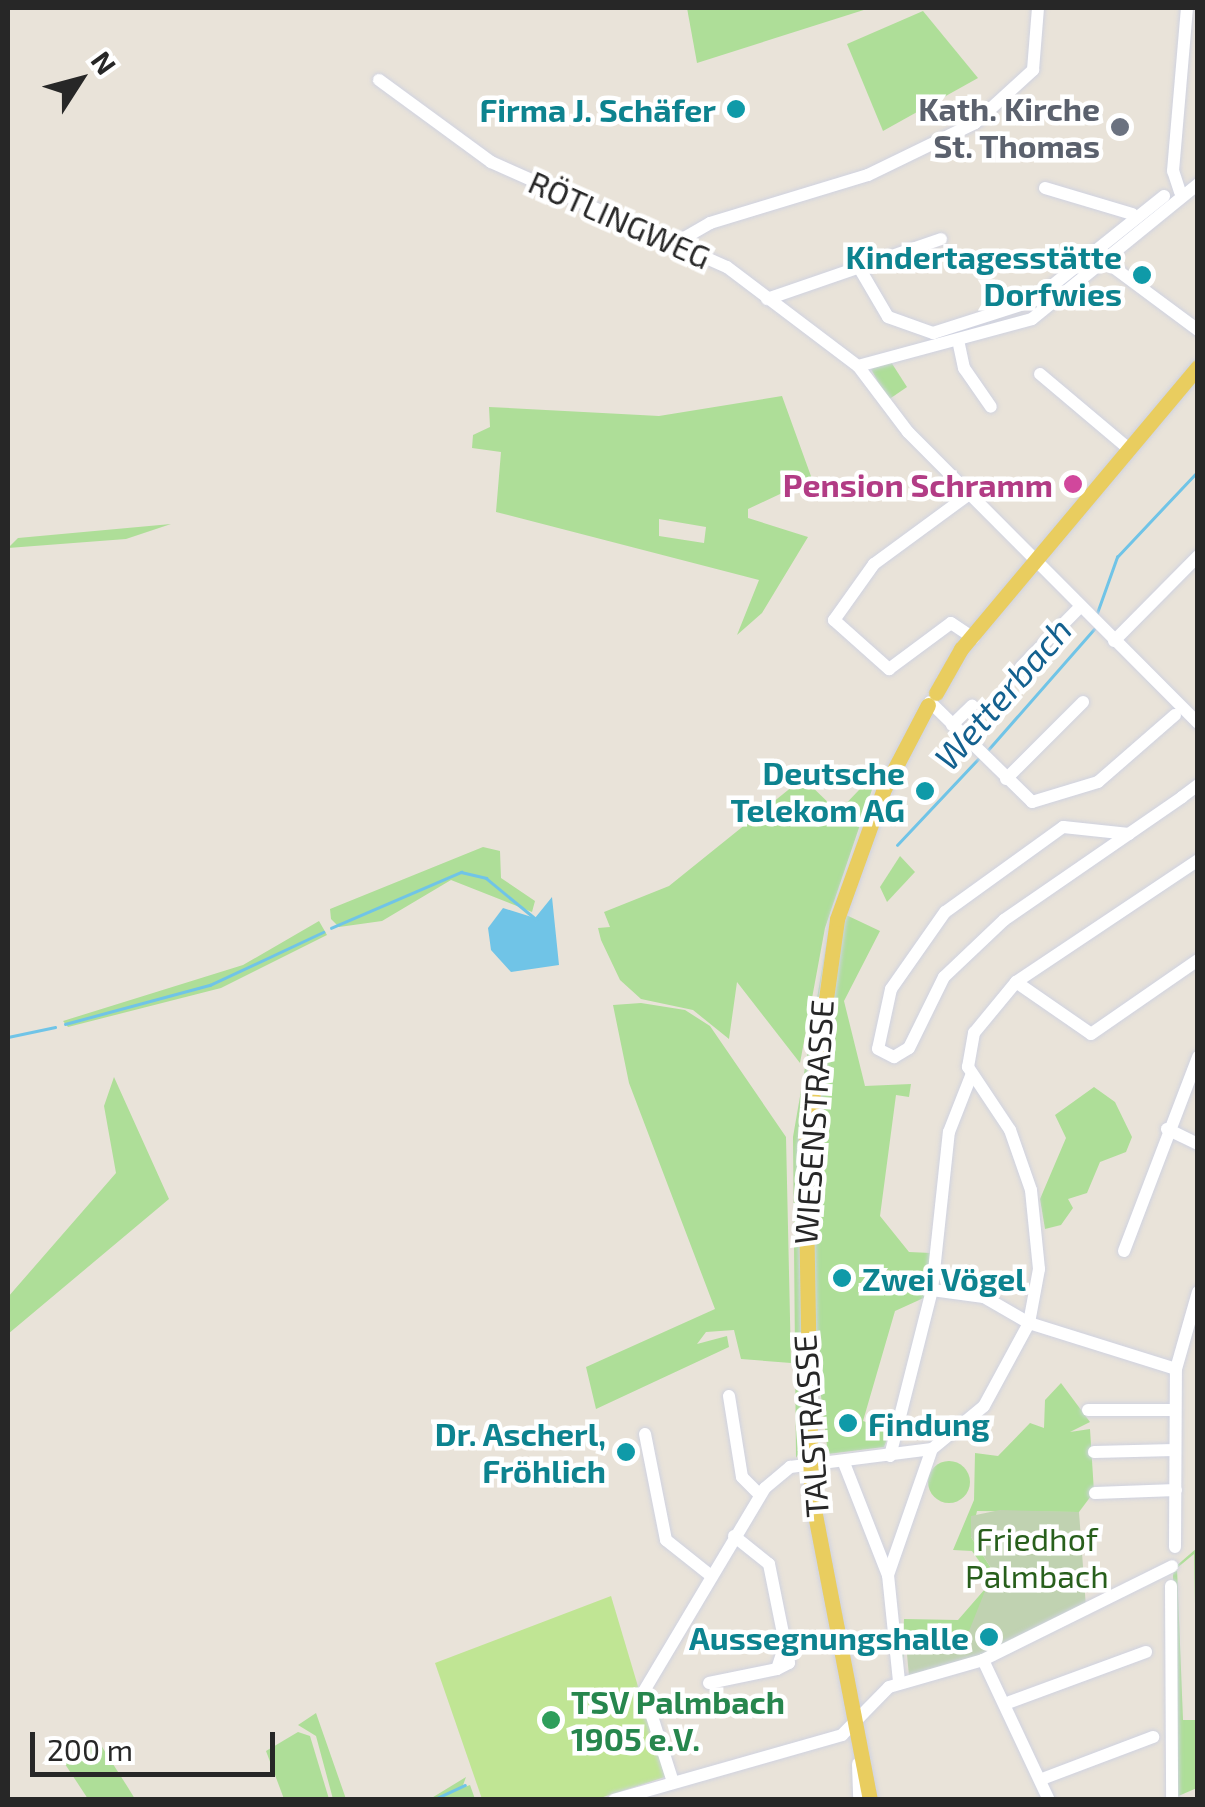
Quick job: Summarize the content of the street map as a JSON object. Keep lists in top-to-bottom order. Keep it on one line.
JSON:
{"streets":{"main road":["WIESENSTRASSE","TALSTRASSE"],"street":["RÖTLINGWEG"]},"crossings":[["RÖTLINGWEG","WIESENSTRASSE"],["WIESENSTRASSE","TALSTRASSE"]],"water":["Wetterbach"],"parks":["Friedhof Palmbach"],"places":["Firma J. Schäfer","Kath. Kirche St. Thomas","Kindertagesstätte Dorfwies","Pension Schramm","Deutsche Telekom AG","Zwei Vögel","Findung","Dr. Ascherl, Fröhlich","Aussegnungshalle","TSV Palmbach 1905 e.V."],"scale_bar":"200 m","north":"top right"}
